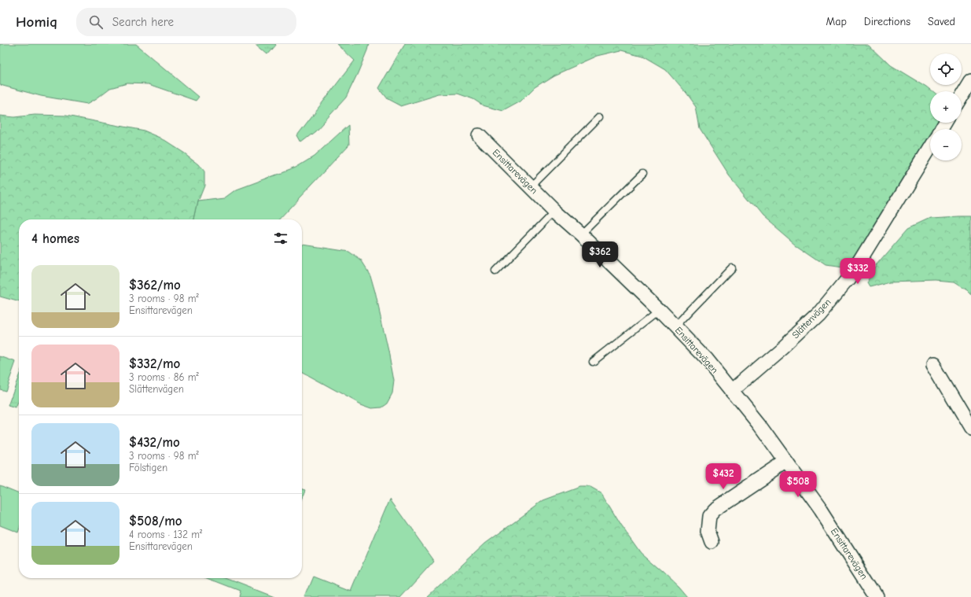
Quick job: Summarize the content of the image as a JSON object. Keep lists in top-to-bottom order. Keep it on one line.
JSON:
{"streets":{"street":["Ensittarevägen","Slättenvägen"]},"crossings":[["Ensittarevägen","Slättenvägen"]],"page":{"header":"Homiq","search":"Search here","nav":["Map","Directions","Saved"],"map_buttons":["+","−"],"heading":"4 homes","price":["$362","$332","$432","$508"],"list":[{"name":"$362/mo","note":"3 rooms · 98 m² · Ensittarevägen"},{"name":"$332/mo","note":"3 rooms · 86 m² · Slättenvägen"},{"name":"$432/mo","note":"3 rooms · 98 m² · Fölstigen"},{"name":"$508/mo","note":"4 rooms · 132 m² · Ensittarevägen"}]}}
